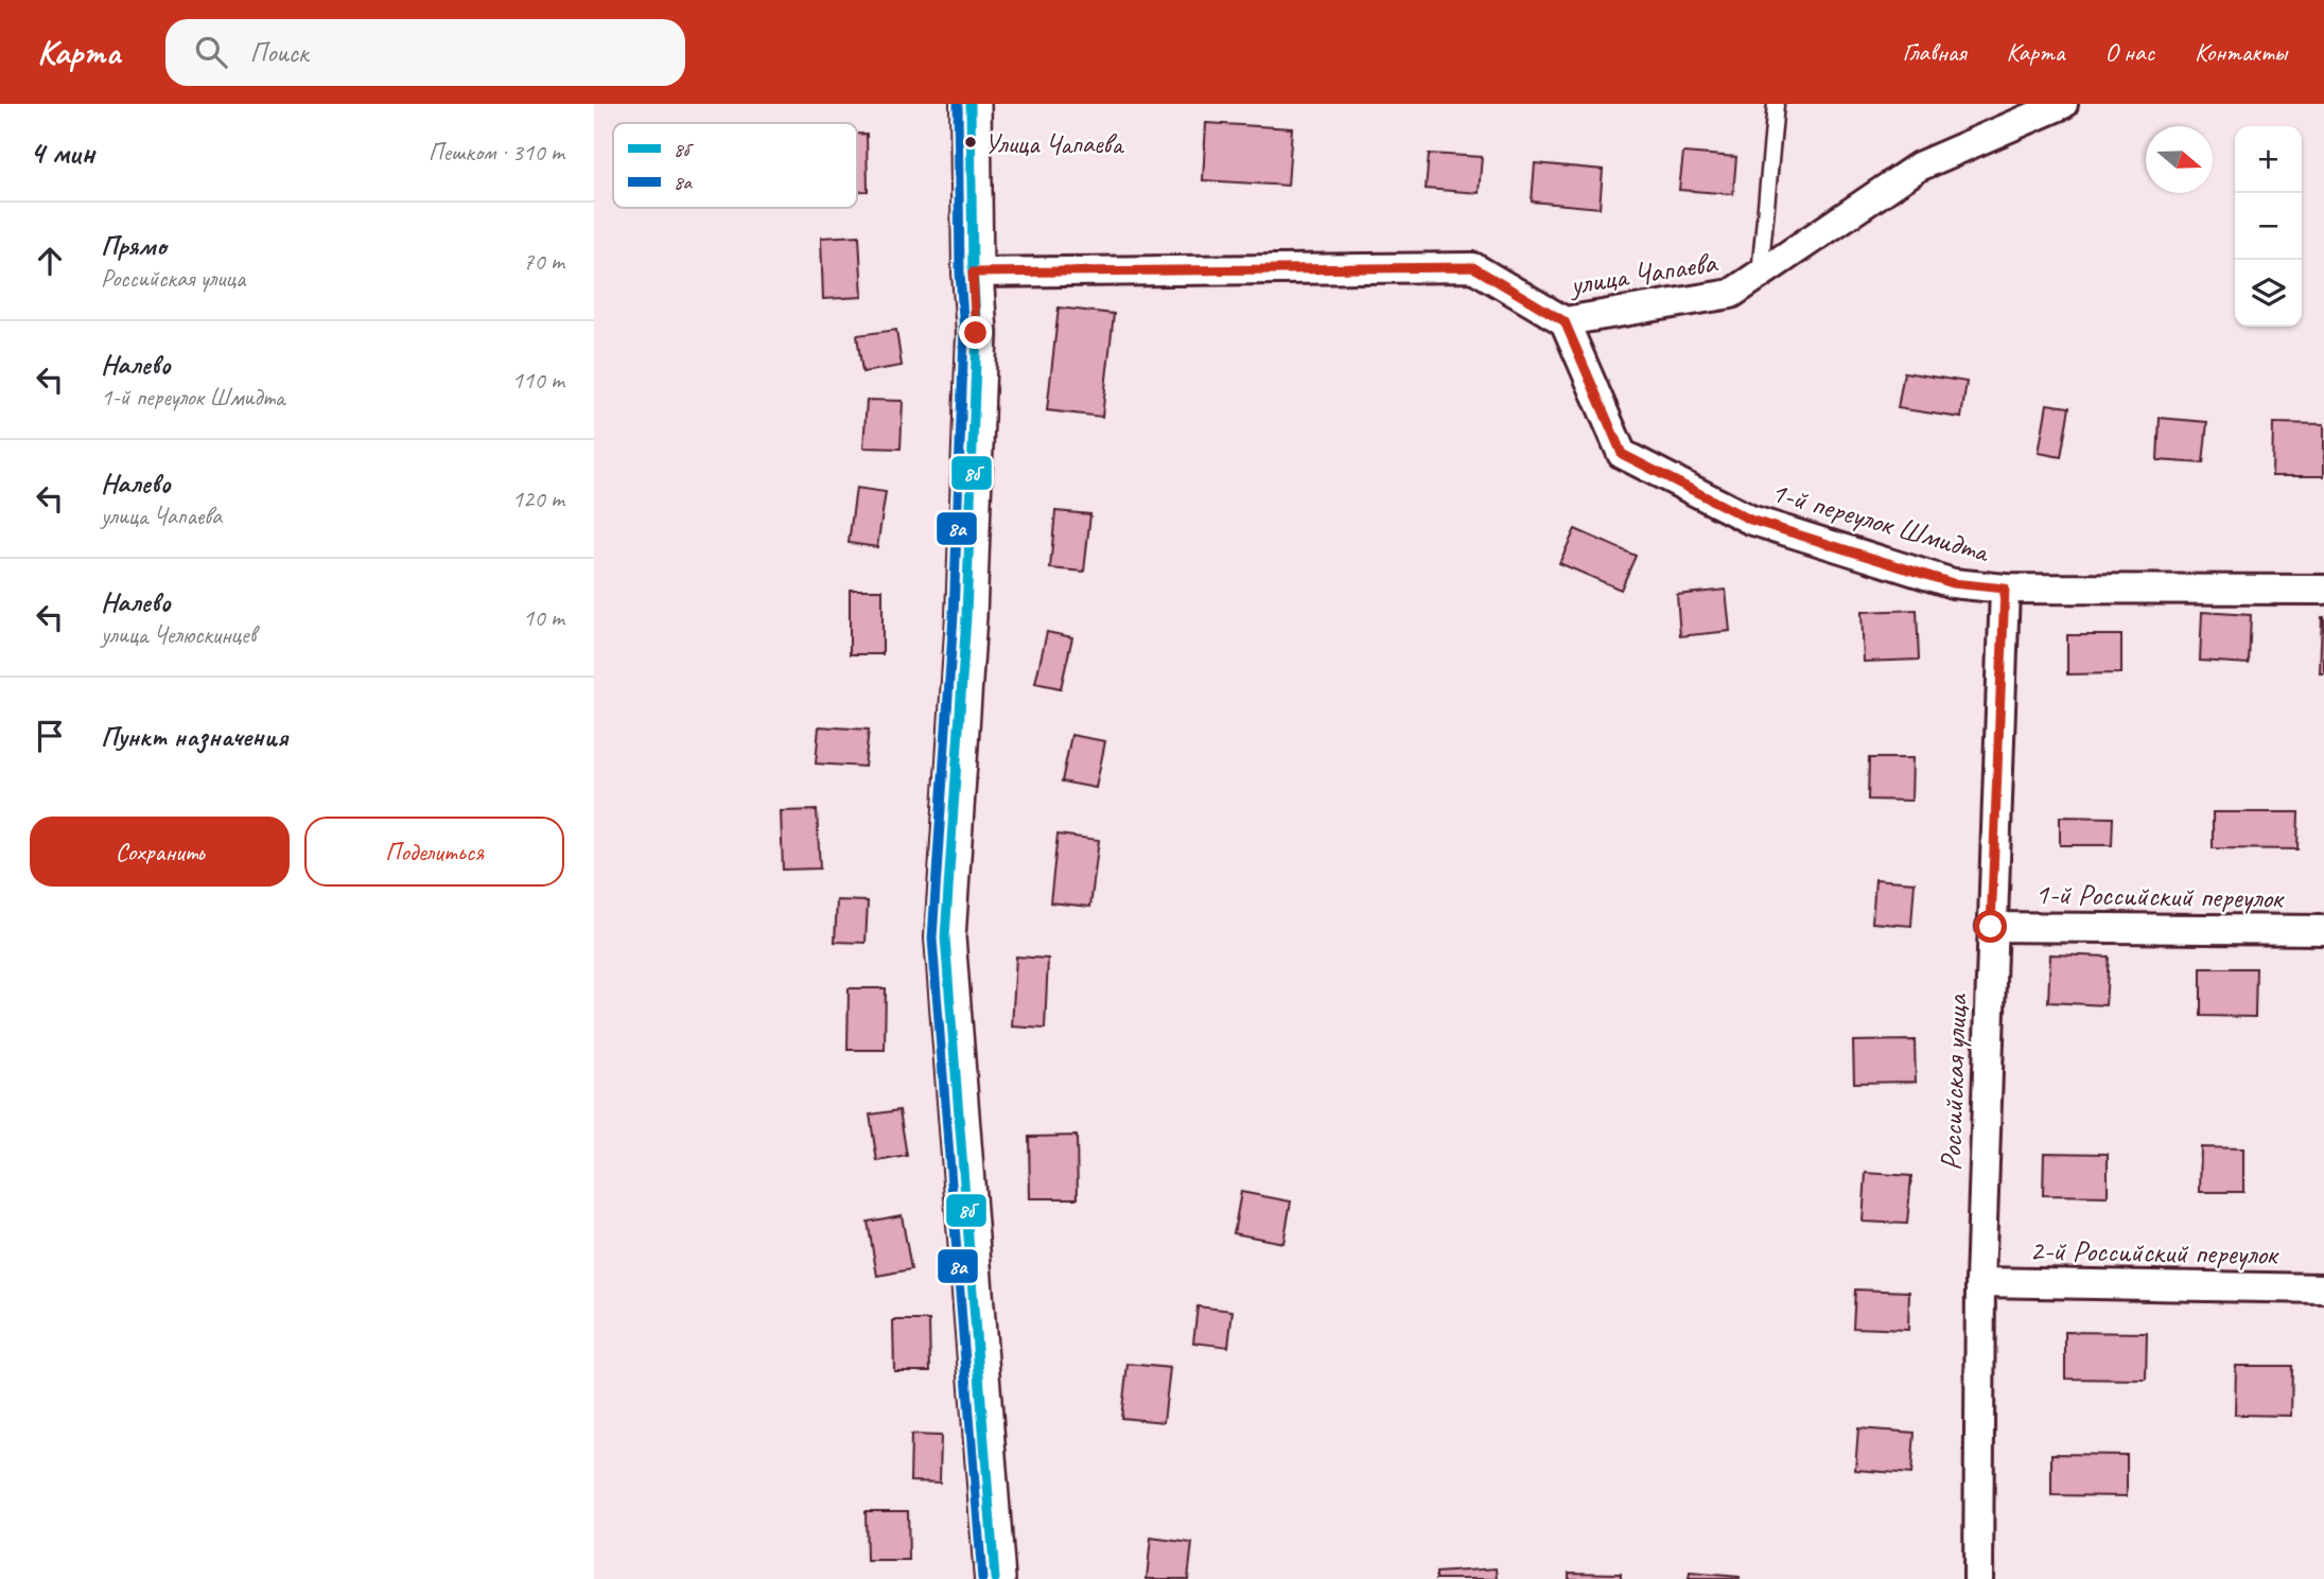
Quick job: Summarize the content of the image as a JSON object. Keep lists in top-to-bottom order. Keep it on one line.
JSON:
{"streets":{"street":["улица Чапаева","1-й переулок Шмидта","1-й Российский переулок","Российская улица","2-й Российский переулок"]},"crossings":[["улица Чапаева","1-й переулок Шмидта"],["1-й переулок Шмидта","Российская улица"],["1-й Российский переулок","Российская улица"],["Российская улица","2-й Российский переулок"]],"places":["Улица Чапаева"],"lines":["transit line 8б","transit line 8а"],"legend":["8б","8а"],"north":"right","page":{"header":"Карта","search":"Поиск","nav":["Главная","Карта","О нас","Контакты"],"heading":["4 мин","Пешком · 310 m"],"map_buttons":["+","−"],"list":[["Прямо","Российская улица","70 m"],["Налево","1-й переулок Шмидта","110 m"],["Налево","улица Чапаева","120 m"],["Налево","улица Челюскинцев","10 m"],"Пункт назначения"],"buttons":["Сохранить","Поделиться"]}}
